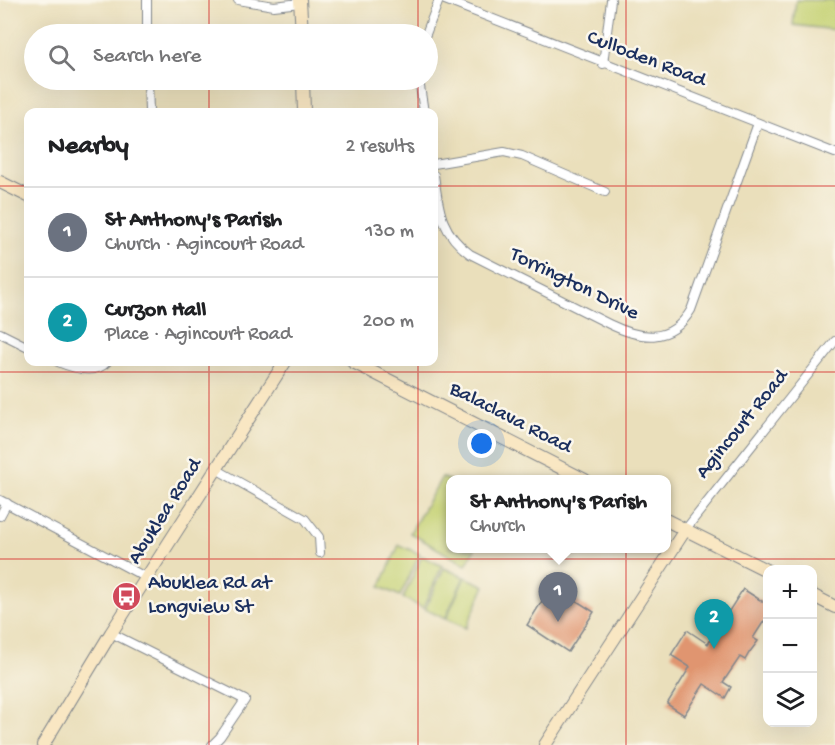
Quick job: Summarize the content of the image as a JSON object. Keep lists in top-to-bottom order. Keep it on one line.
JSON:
{"streets":{"street":["Culloden Road","Torrington Drive","Balaclava Road","Agincourt Road","Abuklea Road"]},"crossings":[["Culloden Road","Torrington Drive"]],"places":{"bus stop":["Abuklea Rd at Longview St"]},"page":{"search":"Search here","heading":["Nearby","2 results"],"list":[{"mark":"1","name":"St Anthony's Parish","note":"Church · Agincourt Road","value":"130 m"},{"mark":"2","name":"Curzon Hall","note":"Place · Agincourt Road","value":"200 m"}],"popup":["St Anthony's Parish","Church"],"map_buttons":["+","−"],"pins":["1","2"]}}
